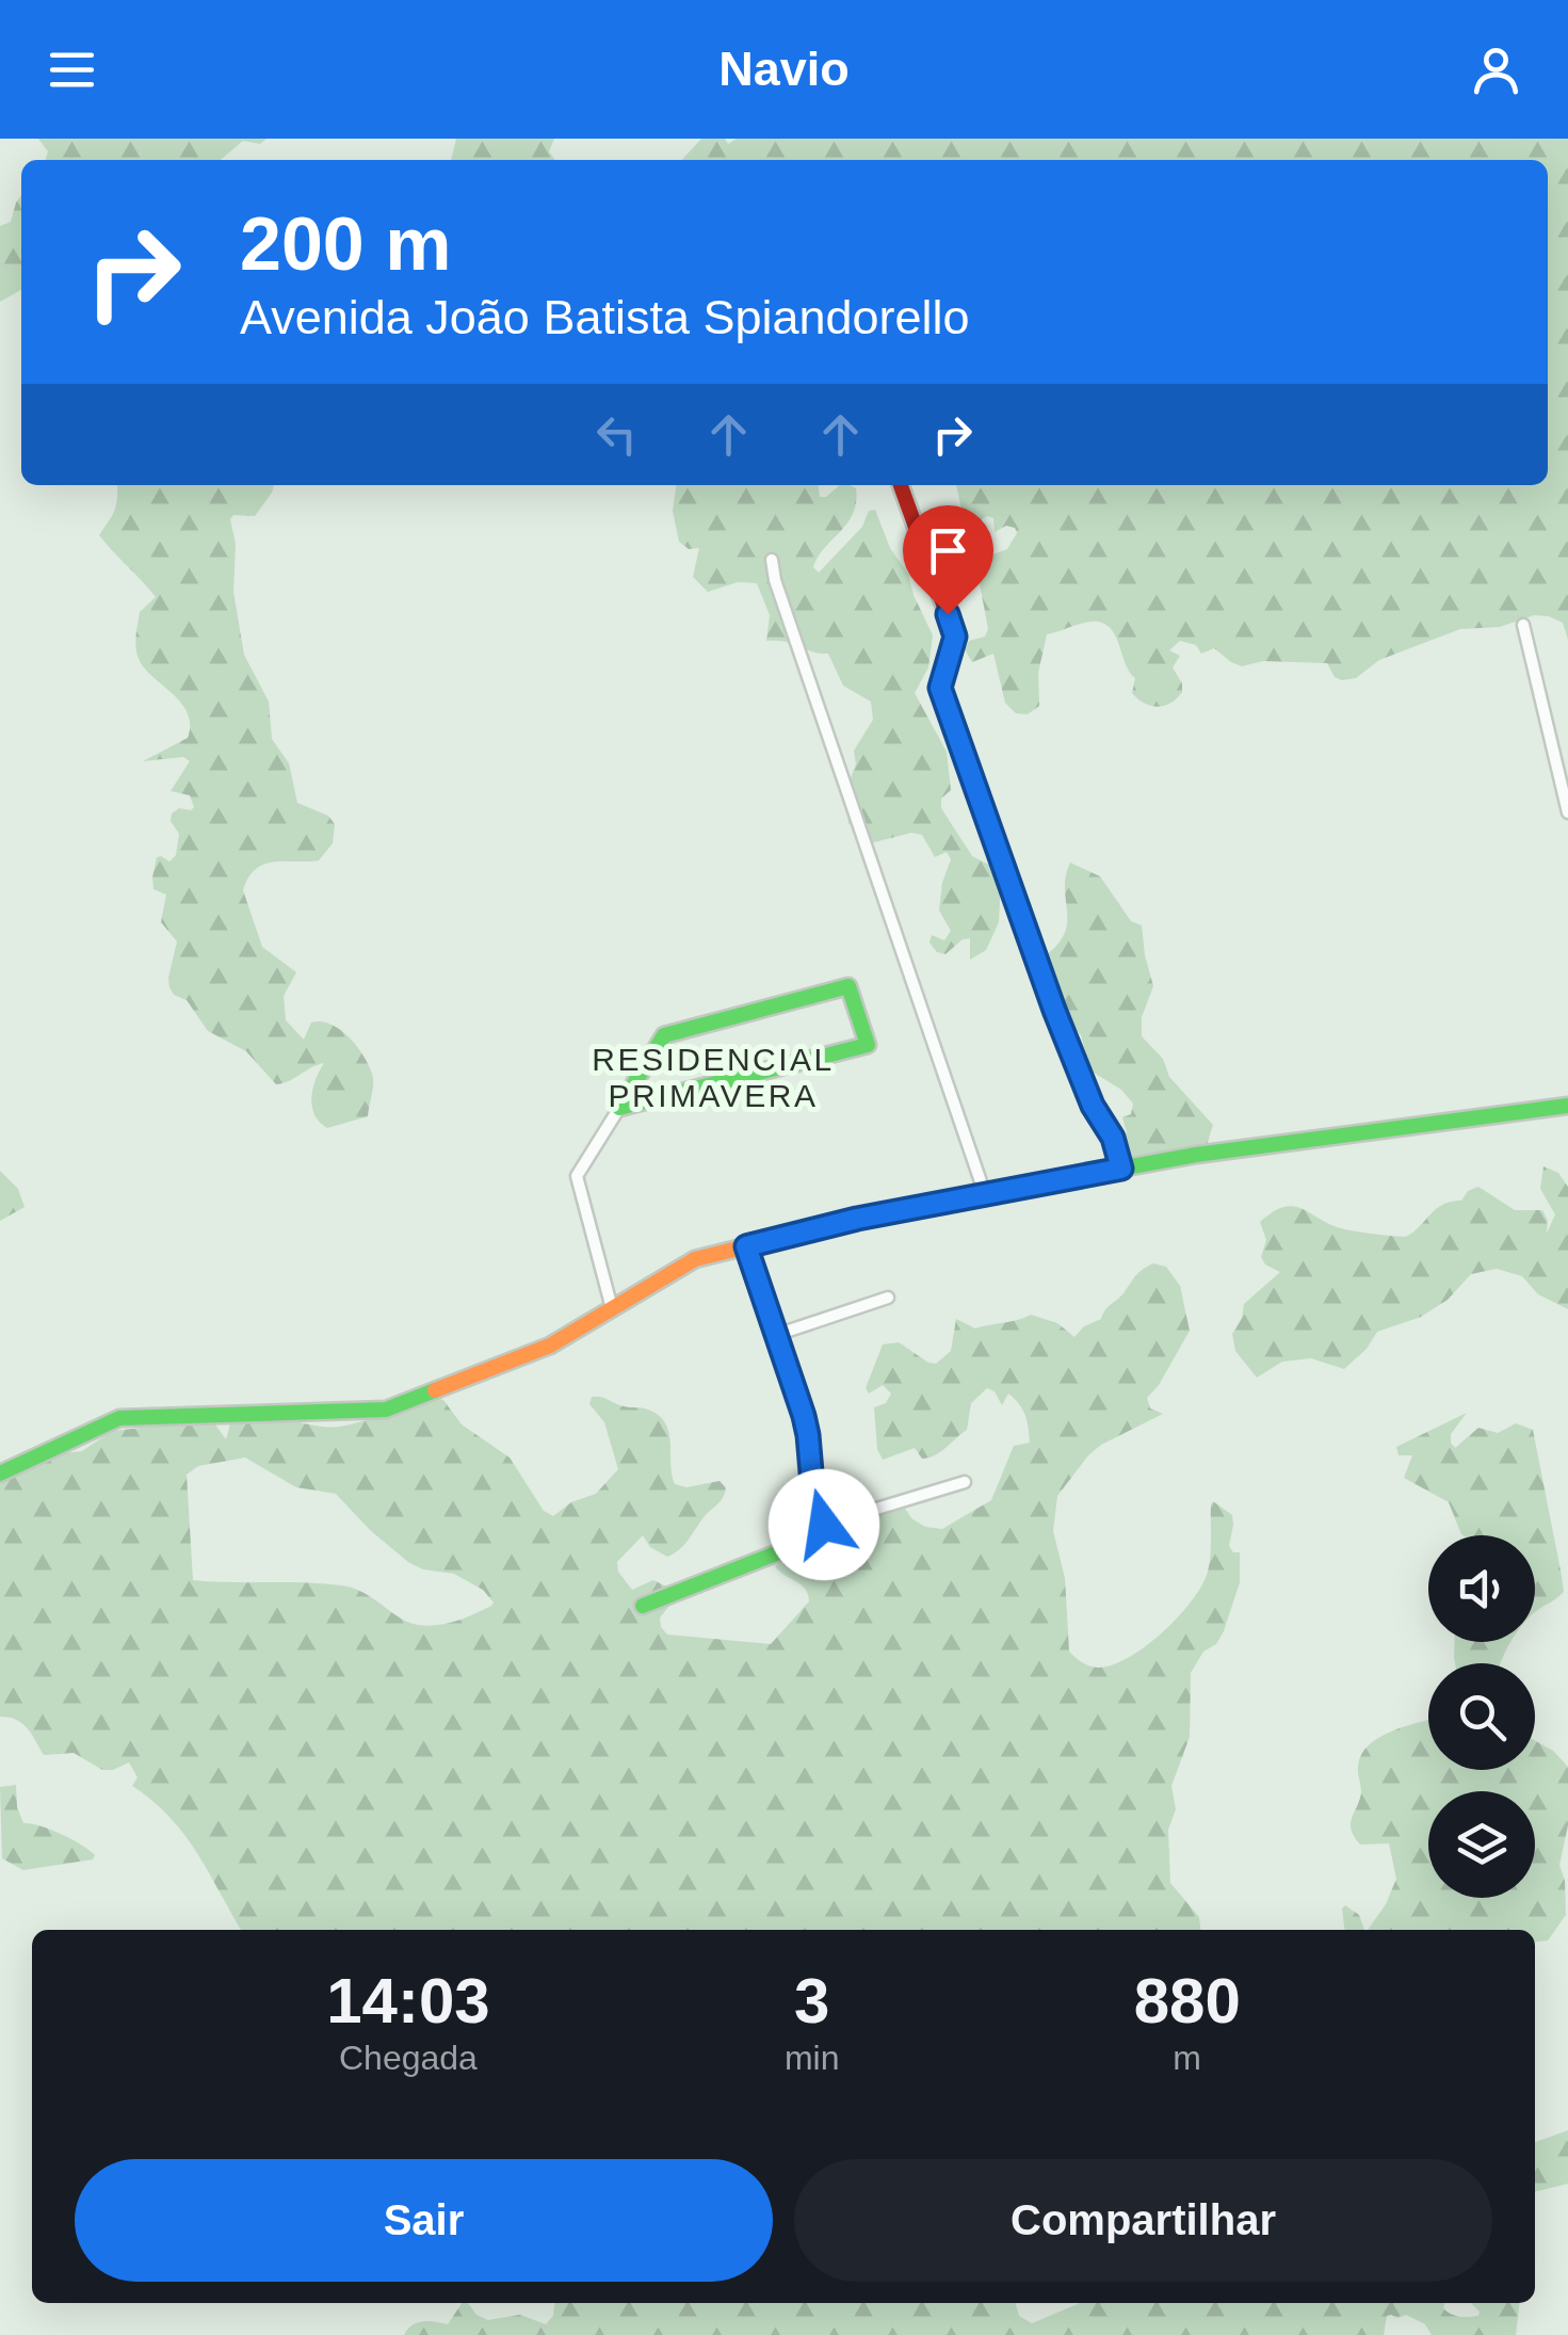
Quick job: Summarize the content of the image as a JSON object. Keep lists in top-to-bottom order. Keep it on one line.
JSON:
{"districts":["RESIDENCIAL PRIMAVERA"],"page":{"header":"Navio","turn":["200 m","Avenida João Batista Spiandorello"],"eta":["14:03","Chegada","3","min","880","m"],"buttons":["Sair","Compartilhar"]}}
